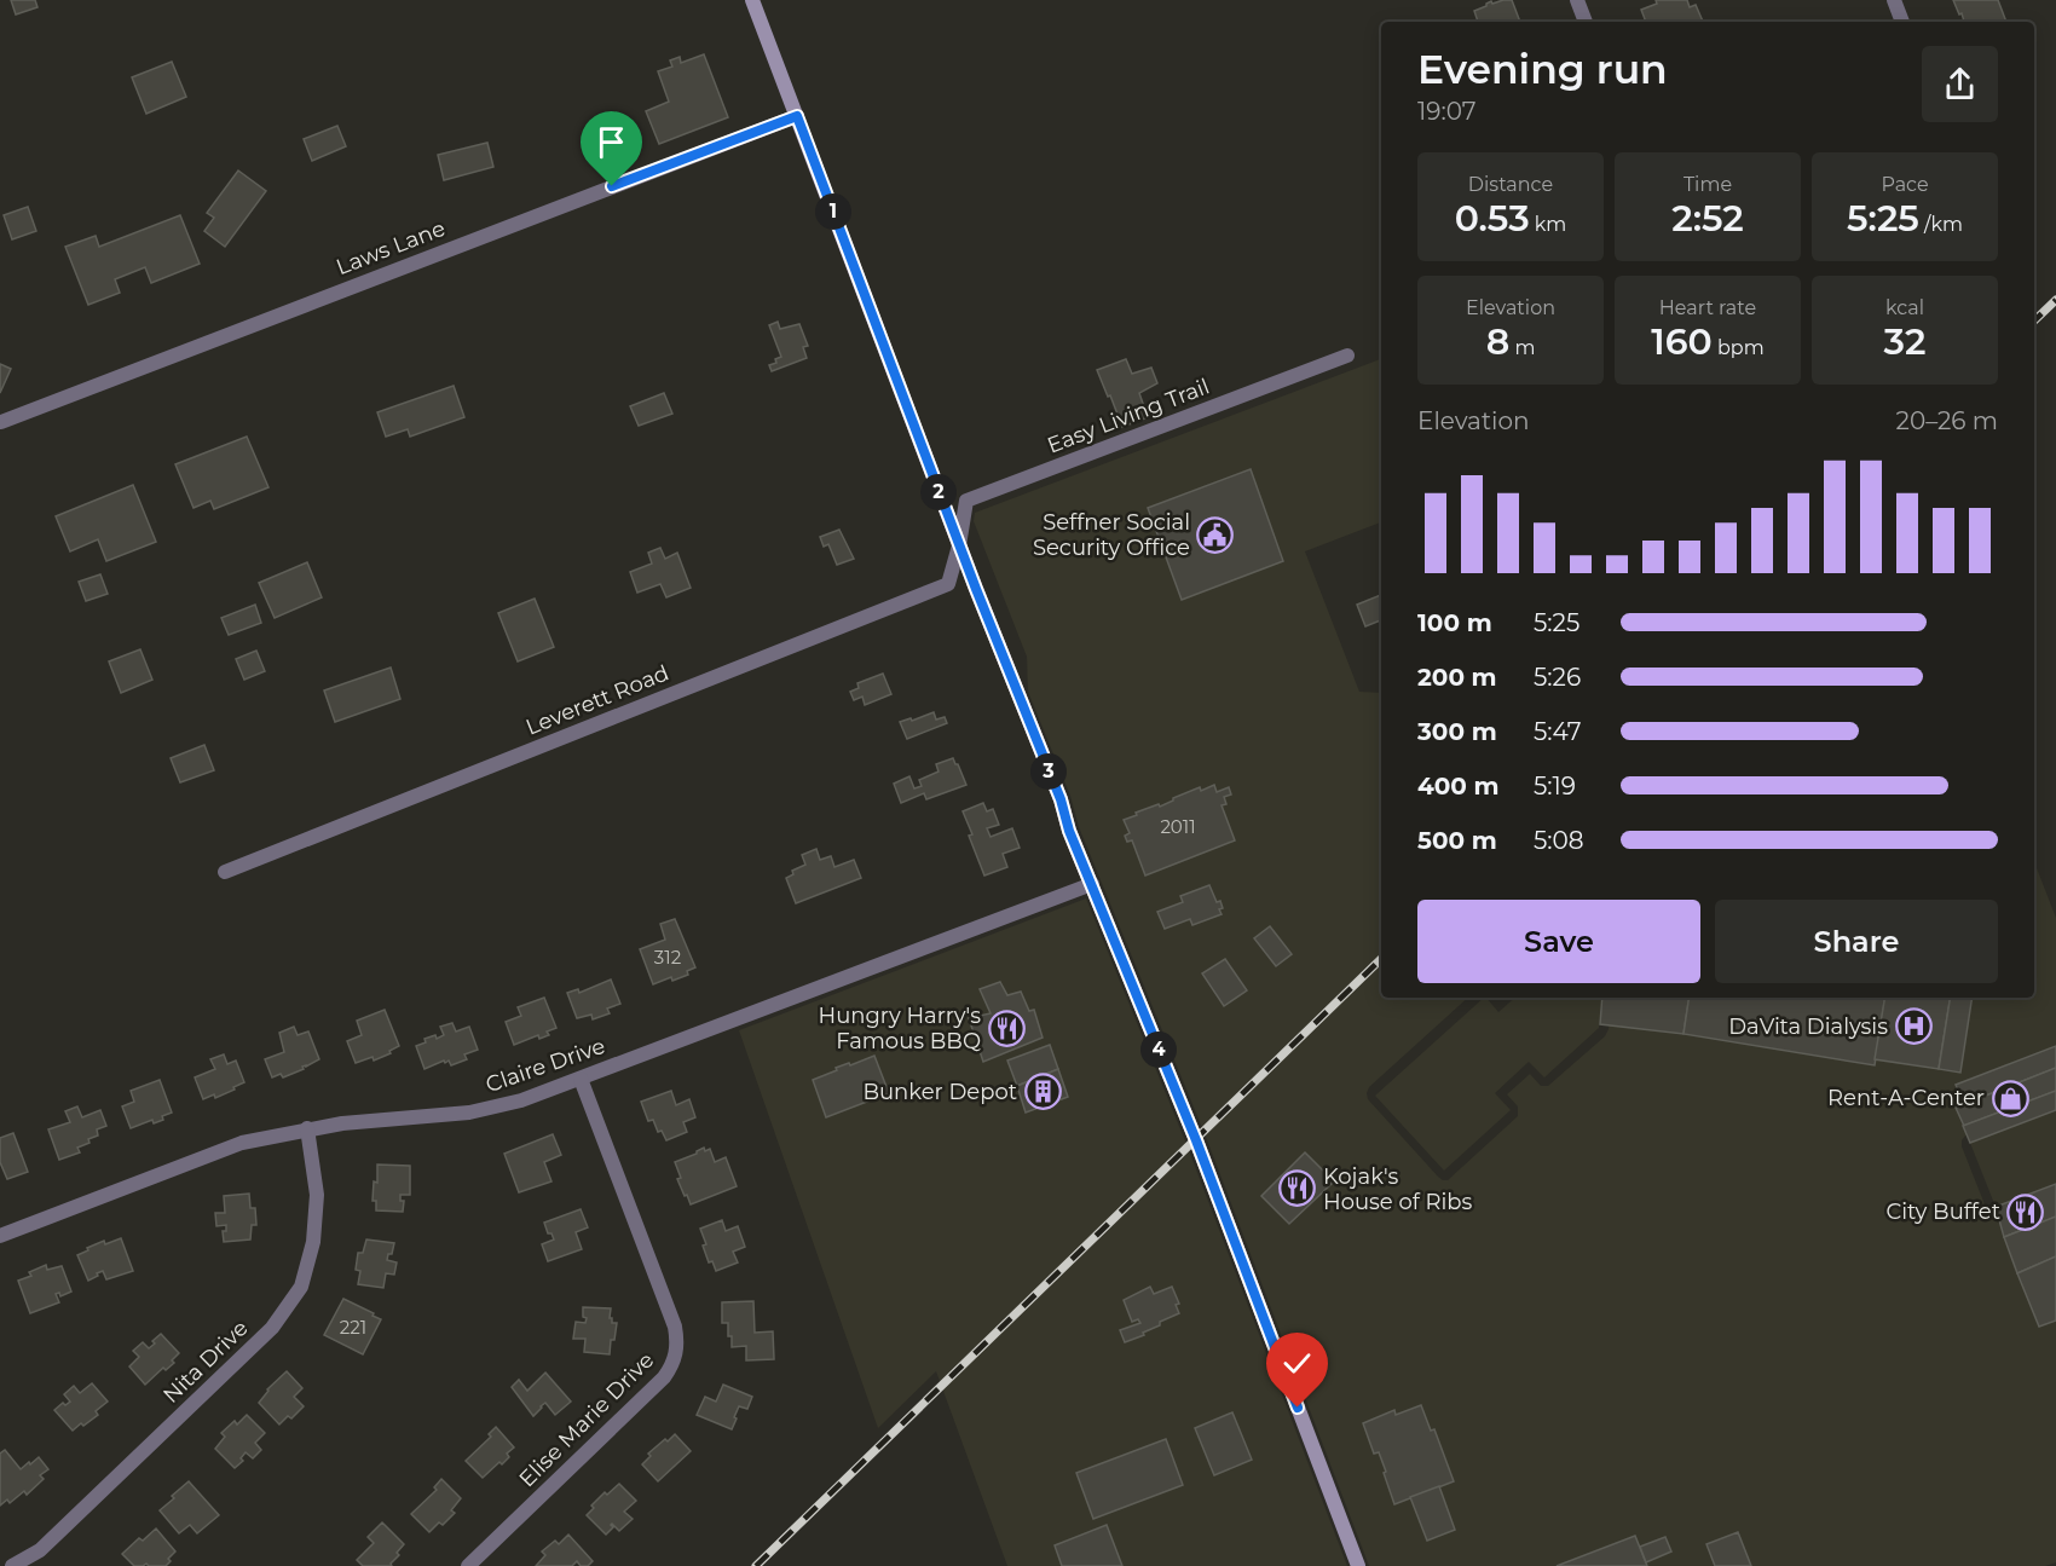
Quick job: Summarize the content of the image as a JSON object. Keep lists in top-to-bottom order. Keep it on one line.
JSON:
{"streets":{"street":["Laws Lane","Easy Living Trail","Leverett Road","Claire Drive","Nita Drive","Elise Marie Drive"]},"crossings":[["Easy Living Trail","Leverett Road"],["Claire Drive","Nita Drive"],["Claire Drive","Elise Marie Drive"]],"places":{"public building":["Seffner Social Security Office"],"hospital":["DaVita Dialysis"],"restaurant":["Hungry Harry's Famous BBQ","Kojak's House of Ribs","City Buffet"],"building":["Bunker Depot"],"shop":["Rent-A-Center"]},"house_numbers":["2011","312","221"],"page":{"heading":["Evening run","19:07"],"stats":[["Distance","0.53 km"],["Time","2:52"],["Pace","5:25 /km"],["Elevation","8 m"],["Heart rate","160 bpm"],["kcal","32"]],"pins":["1","2","3","4"],"chart":["Elevation","20–26 m"],"list":[{"name":"100 m","note":"5:25"},{"name":"200 m","note":"5:26"},{"name":"300 m","note":"5:47"},{"name":"400 m","note":"5:19"},{"name":"500 m","note":"5:08"}],"buttons":["Save","Share"]}}
